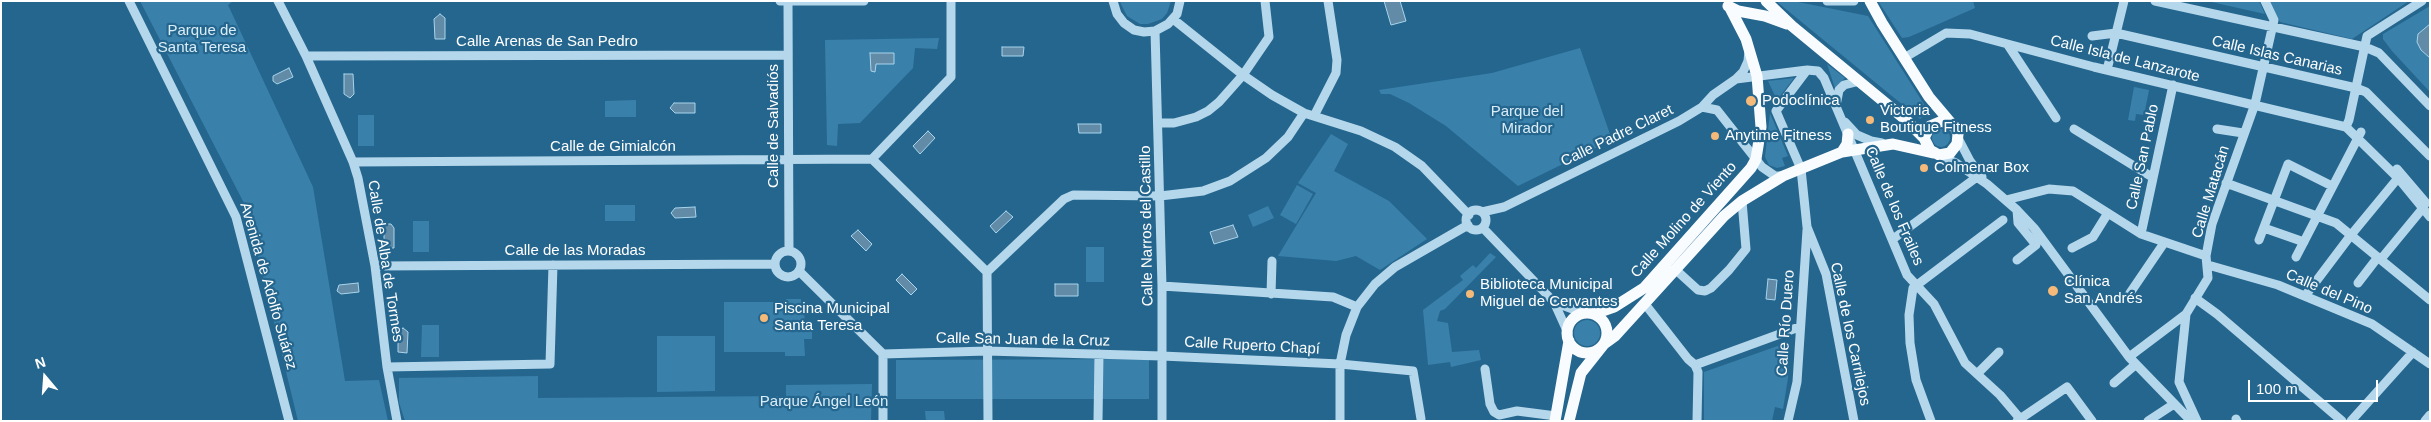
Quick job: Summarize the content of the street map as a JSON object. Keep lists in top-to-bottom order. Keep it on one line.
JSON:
{"streets":{"main road":["Calle Molino de Viento"],"street":["Calle Arenas de San Pedro","Calle Islas Canarias","Calle Isla de Lanzarote","Calle de Salvadiós","Calle Padre Claret","Calle de Gimialcón","Calle San Pablo","Calle Matacán","Calle de los Frailes","Calle Narros del Castillo","Calle de las Moradas","Calle de Alba de Tormes","Avenida de Adolfo Suárez","Calle del Pino","Calle Río Duero","Calle de los Carrilejos","Calle San Juan de la Cruz","Calle Ruperto Chapí"]},"crossings":[["Calle Arenas de San Pedro","Calle de Salvadiós"],["Calle Arenas de San Pedro","Calle de Alba de Tormes"],["Calle Islas Canarias","Calle Matacán"],["Calle Isla de Lanzarote","Calle San Pablo"],["Calle Isla de Lanzarote","Calle Matacán"],["Calle de Salvadiós","Calle de Gimialcón"],["Calle de Salvadiós","Calle de las Moradas"],["Calle Padre Claret","Calle Molino de Viento"],["Calle de Gimialcón","Calle de Alba de Tormes"],["Calle San Pablo","Calle del Pino"],["Calle Matacán","Calle del Pino"],["Calle de los Frailes","Calle Molino de Viento"],["Calle de los Frailes","Calle de los Carrilejos"],["Calle Molino de Viento","Calle de los Carrilejos"],["Calle Narros del Castillo","Calle San Juan de la Cruz"],["Calle Narros del Castillo","Calle Ruperto Chapí"],["Calle de las Moradas","Calle de Alba de Tormes"],["Calle Río Duero","Calle de los Carrilejos"],["Calle San Juan de la Cruz","Calle Ruperto Chapí"]],"parks":["Parque de Santa Teresa","Parque del Mirador","Parque Ángel León"],"places":["Podoclínica","Victoria Boutique Fitness","Anytime Fitness","Colmenar Box","Clínica San Andrés","Biblioteca Municipal Miguel de Cervantes","Piscina Municipal Santa Teresa"],"scale_bar":"100 m","north":"top"}
